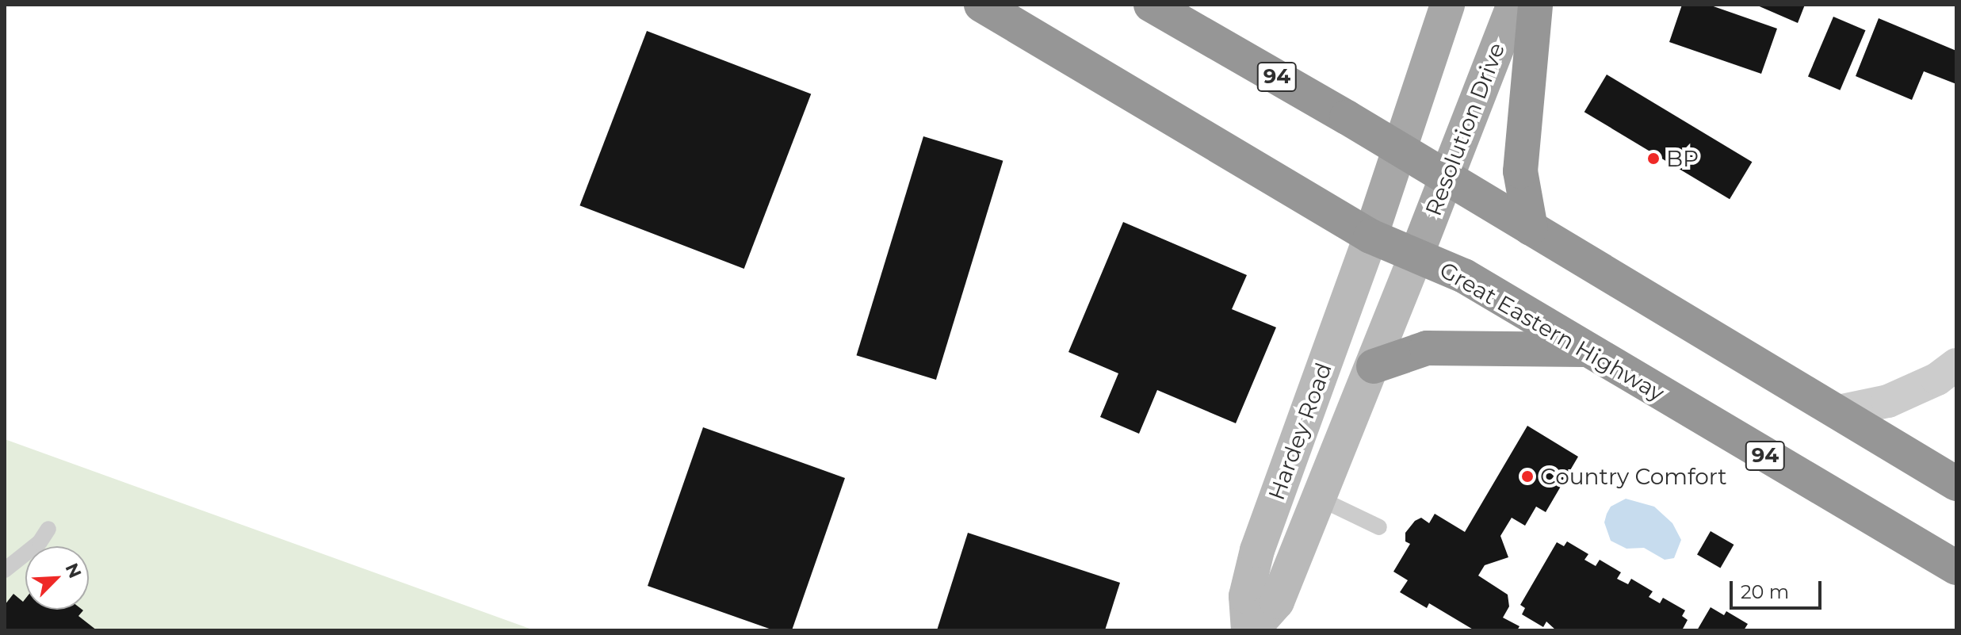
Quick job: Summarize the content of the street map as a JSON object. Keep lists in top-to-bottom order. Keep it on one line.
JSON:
{"streets":{"highway":["94","Great Eastern Highway"],"main road":["Resolution Drive","Hardey Road"]},"crossings":[["94","Resolution Drive"],["Resolution Drive","Great Eastern Highway"],["Resolution Drive","Hardey Road"],["Great Eastern Highway","Hardey Road"]],"places":["BP","Country Comfort"],"scale_bar":"20 m","north":"top right"}
